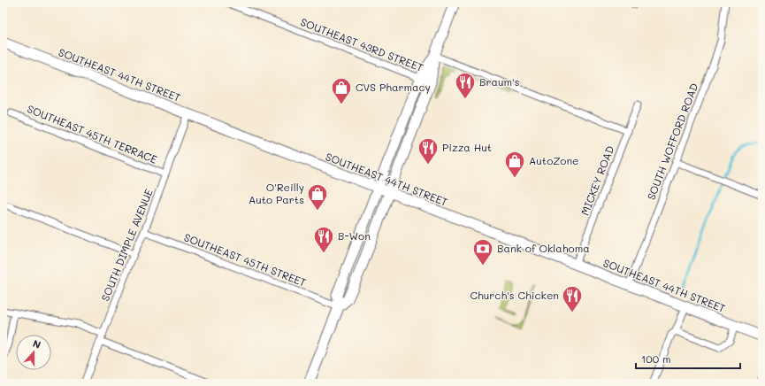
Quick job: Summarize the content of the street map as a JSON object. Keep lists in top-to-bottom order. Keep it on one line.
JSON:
{"streets":{"main road":["SOUTHEAST 44TH STREET"],"street":["SOUTHEAST 43RD STREET","SOUTHEAST 45TH TERRACE","SOUTH WOFFORD ROAD","MICKEY ROAD","SOUTH DIMPLE AVENUE","SOUTHEAST 45TH STREET"]},"crossings":[["SOUTHEAST 43RD STREET","MICKEY ROAD"],["SOUTHEAST 44TH STREET","SOUTH WOFFORD ROAD"],["SOUTHEAST 44TH STREET","MICKEY ROAD"],["SOUTHEAST 44TH STREET","SOUTH DIMPLE AVENUE"],["SOUTHEAST 45TH TERRACE","SOUTH DIMPLE AVENUE"],["SOUTH DIMPLE AVENUE","SOUTHEAST 45TH STREET"]],"places":{"restaurant":["Braum's","Pizza Hut","B-Won","Church's Chicken"],"shop":["CVS Pharmacy","AutoZone","O'Reilly Auto Parts"],"bank":["Bank of Oklahoma"]},"scale_bar":"100 m","north":"top"}
